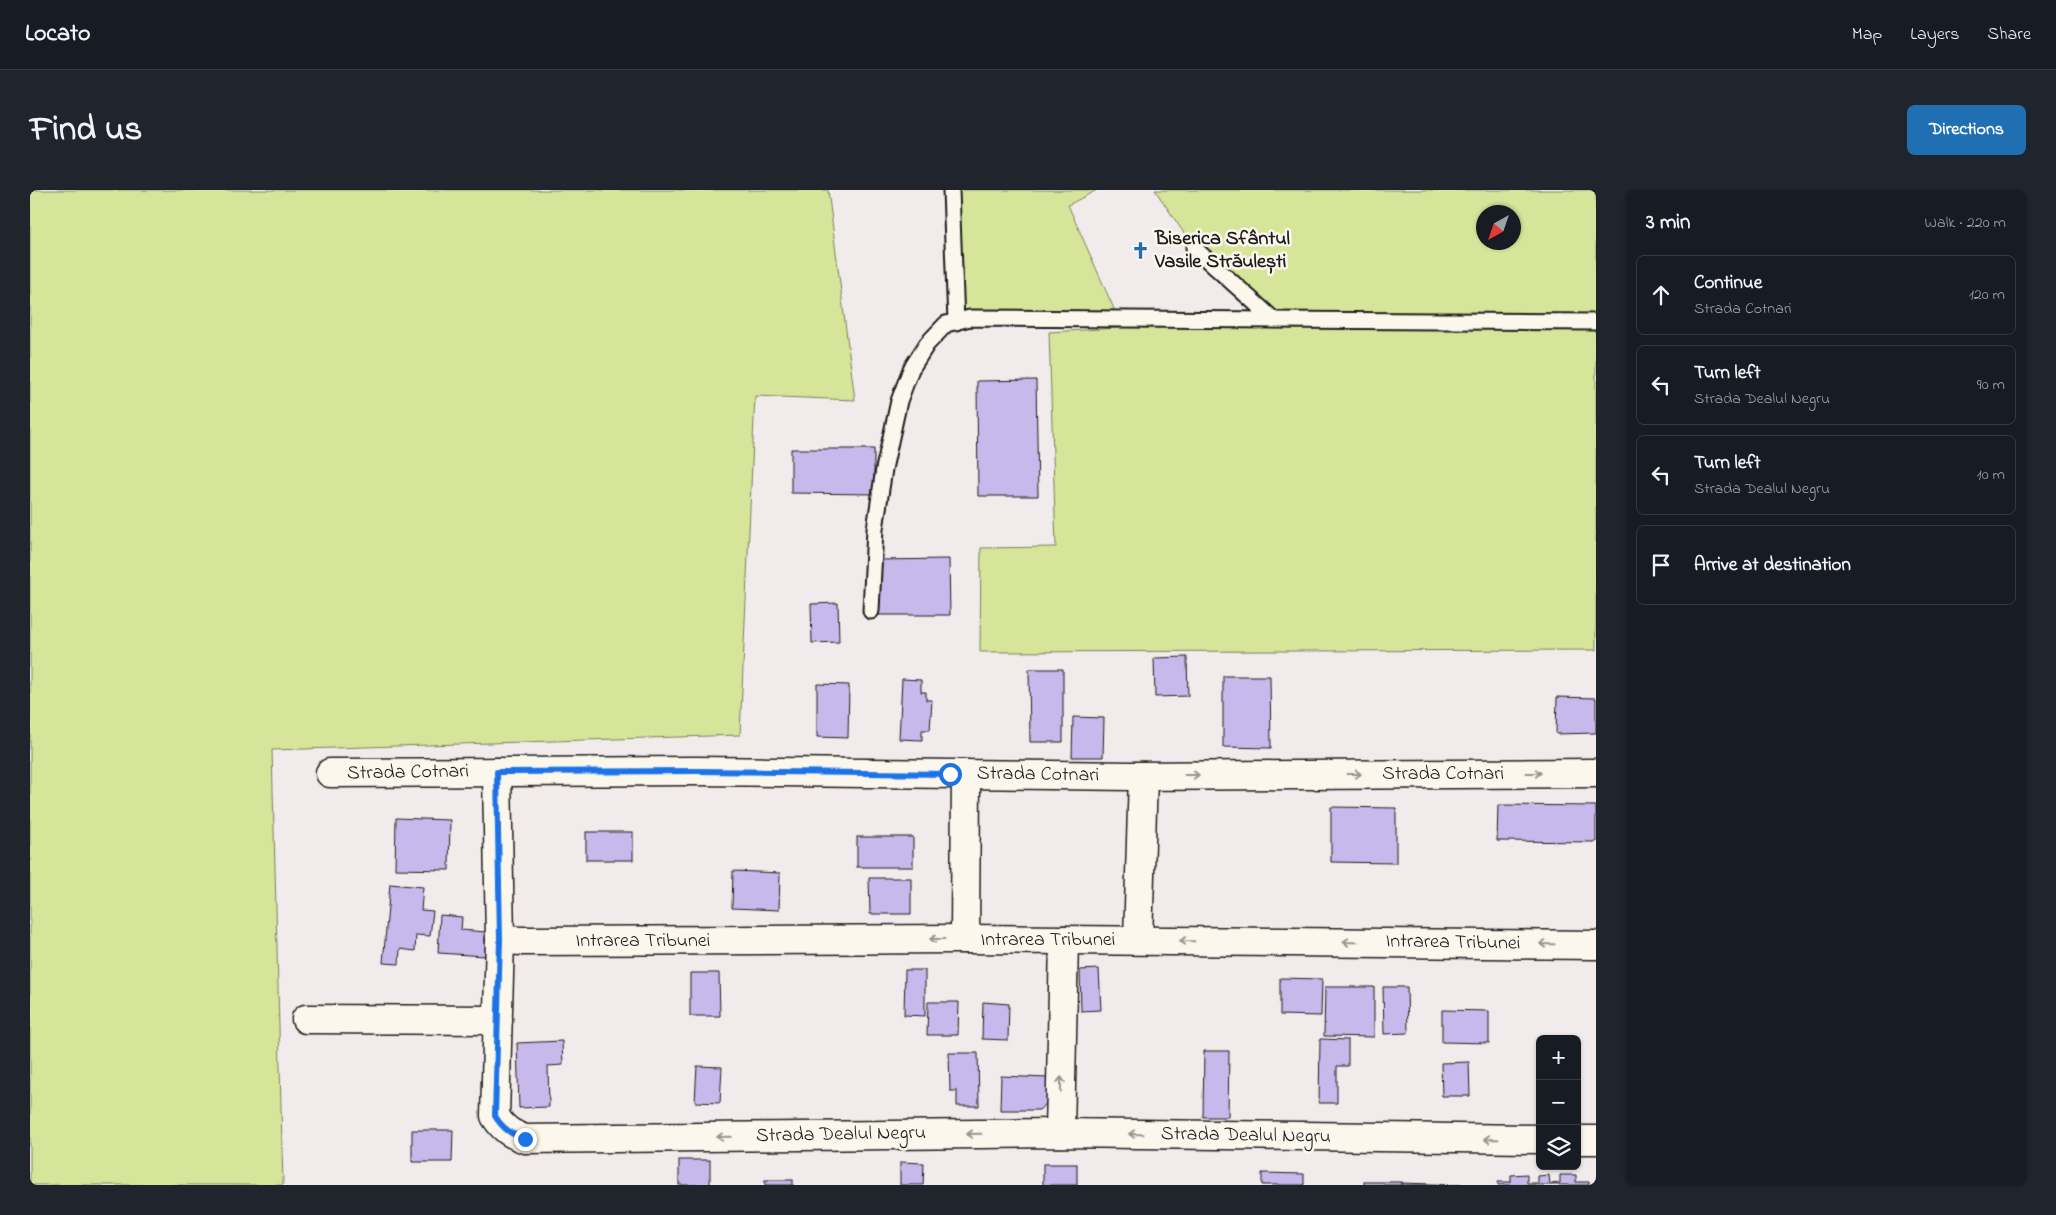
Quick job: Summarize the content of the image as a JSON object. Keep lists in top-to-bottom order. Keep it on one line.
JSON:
{"streets":{"street":["Strada Cotnari","Intrarea Tribunei","Strada Dealul Negru"]},"crossings":[["Strada Cotnari","Strada Dealul Negru"],["Intrarea Tribunei","Strada Dealul Negru"]],"one_way":["Strada Cotnari","Intrarea Tribunei","Strada Dealul Negru"],"places":{"church":["Biserica Sfântul Vasile Străulești"]},"north":"bottom left","page":{"header":"Locato","nav":["Map","Layers","Share"],"title":"Find us","buttons":"Directions","heading":["3 min","Walk · 220 m"],"list":[["Continue","Strada Cotnari","120 m"],["Turn left","Strada Dealul Negru","90 m"],["Turn left","Strada Dealul Negru","10 m"],"Arrive at destination"],"map_buttons":["+","−"]}}
